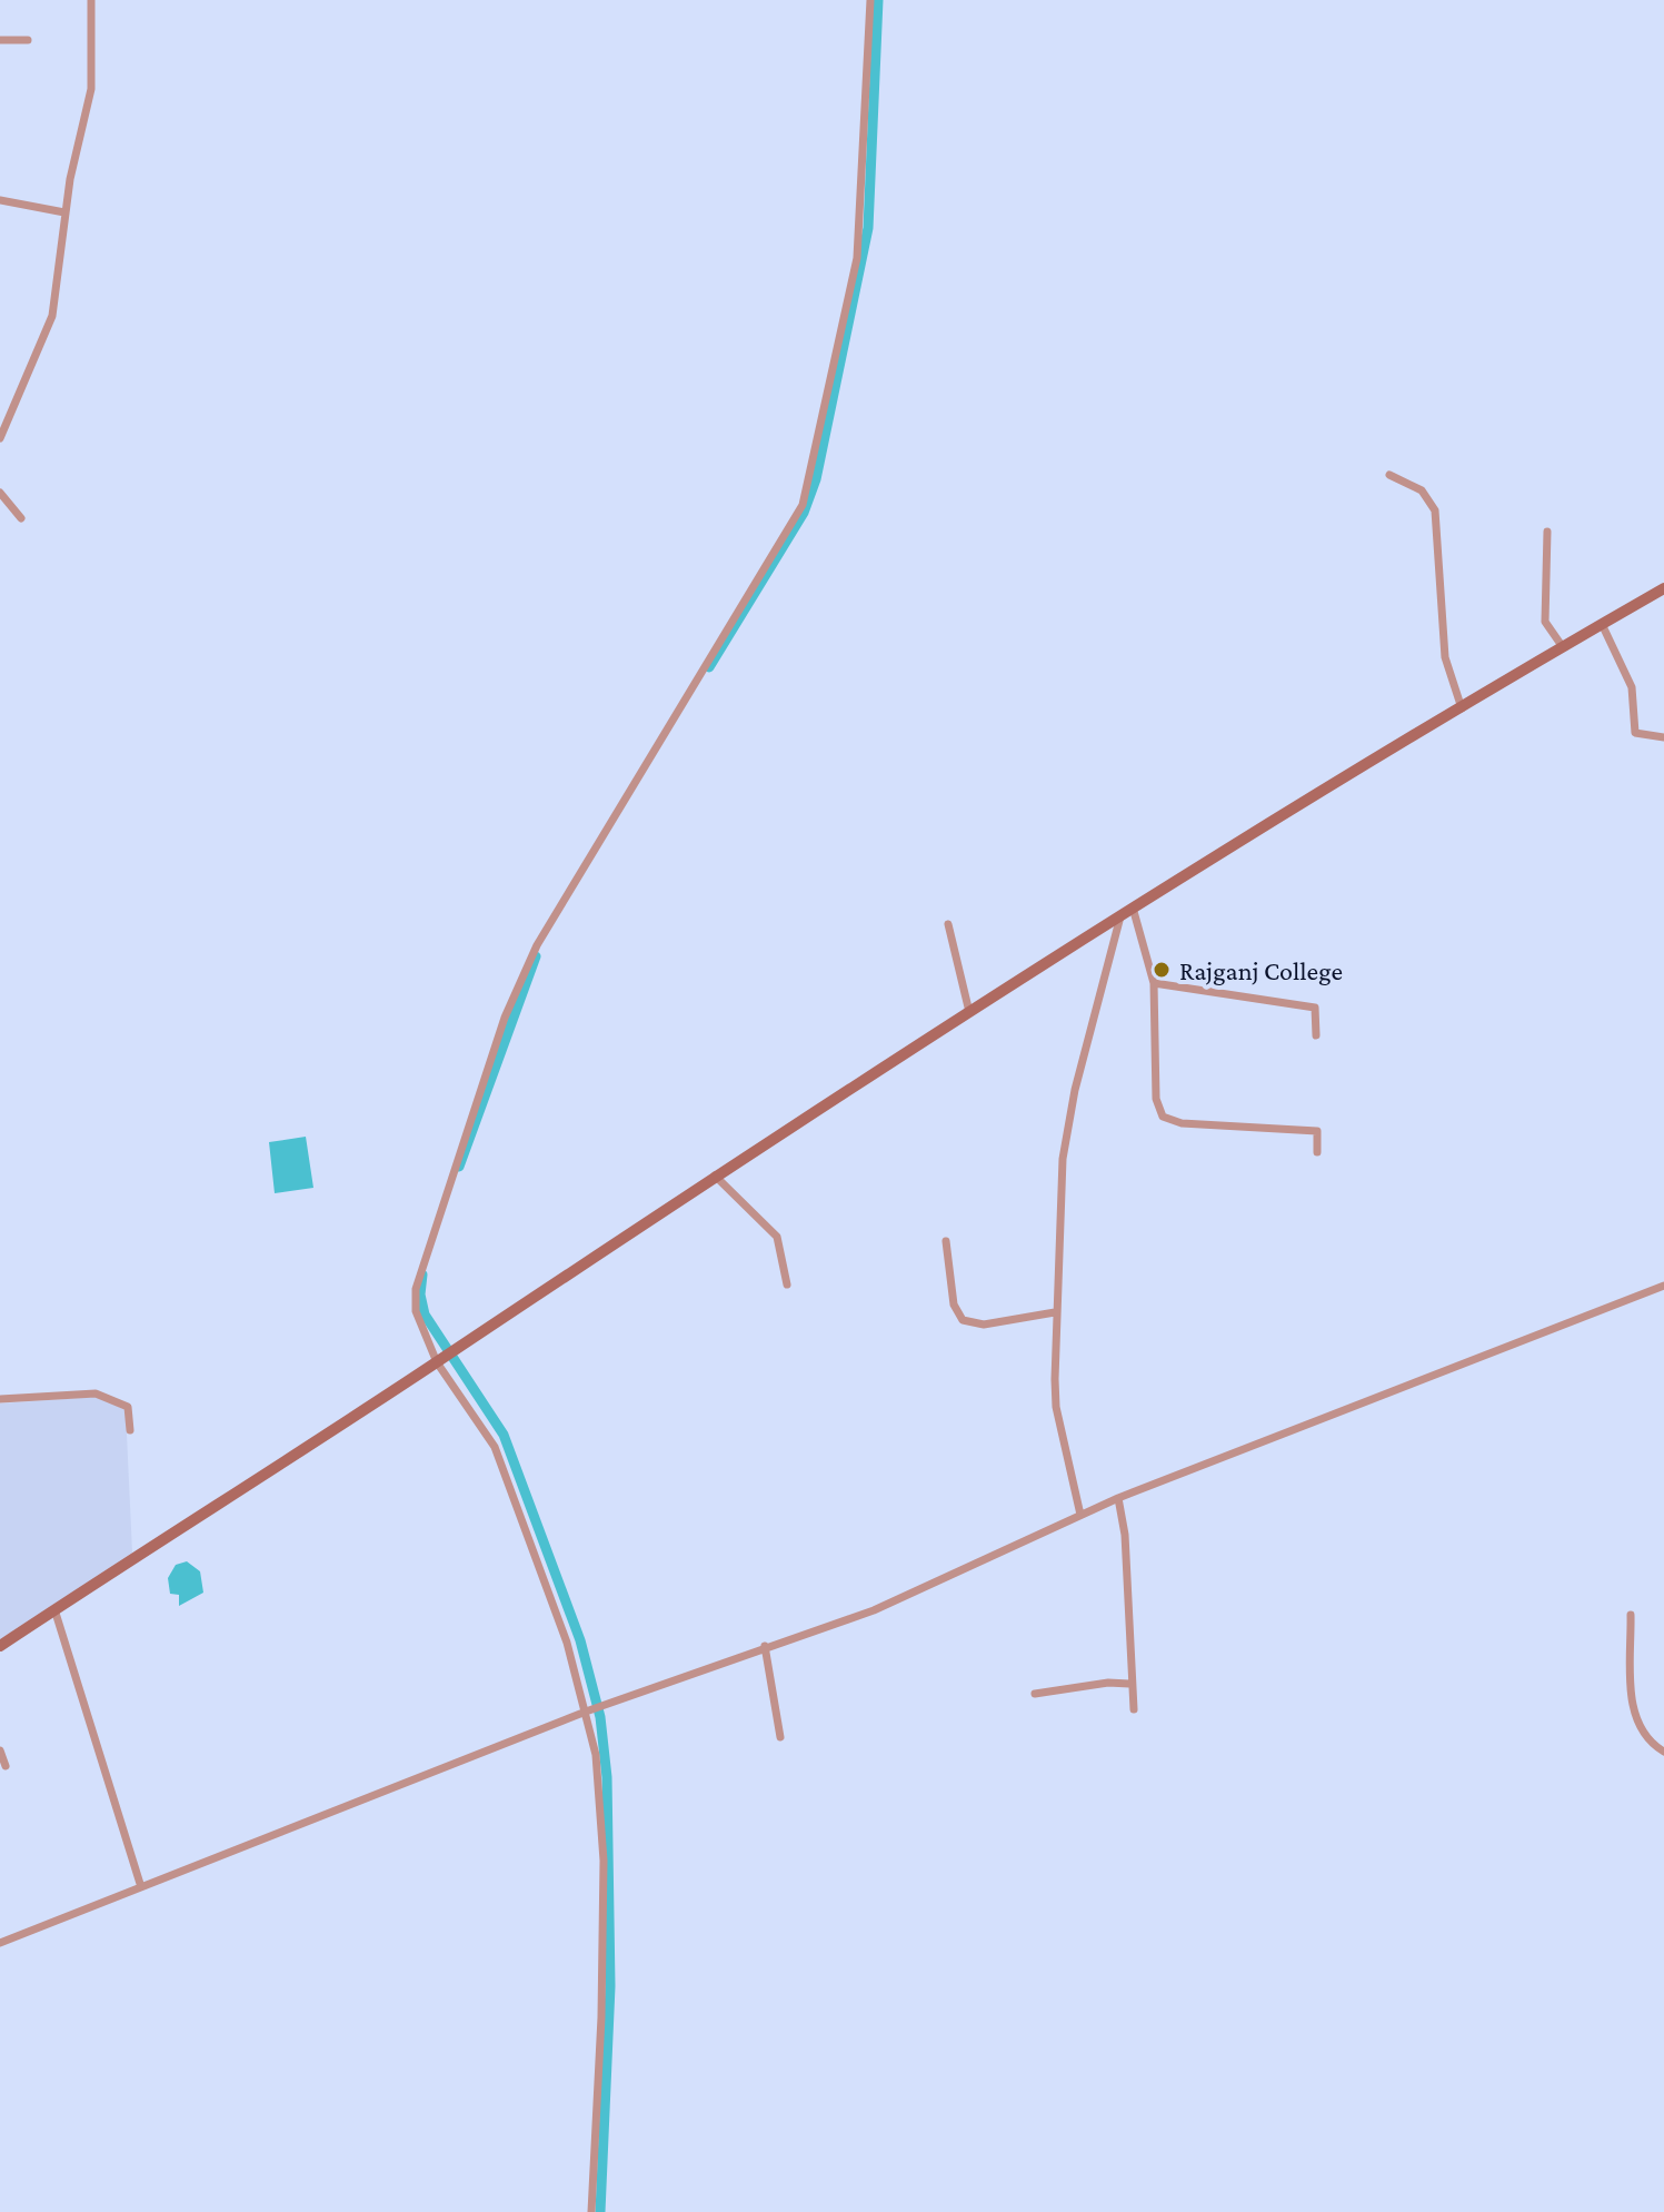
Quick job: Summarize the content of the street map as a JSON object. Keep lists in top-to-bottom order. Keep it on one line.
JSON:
{"places":["Rajganj College"]}
